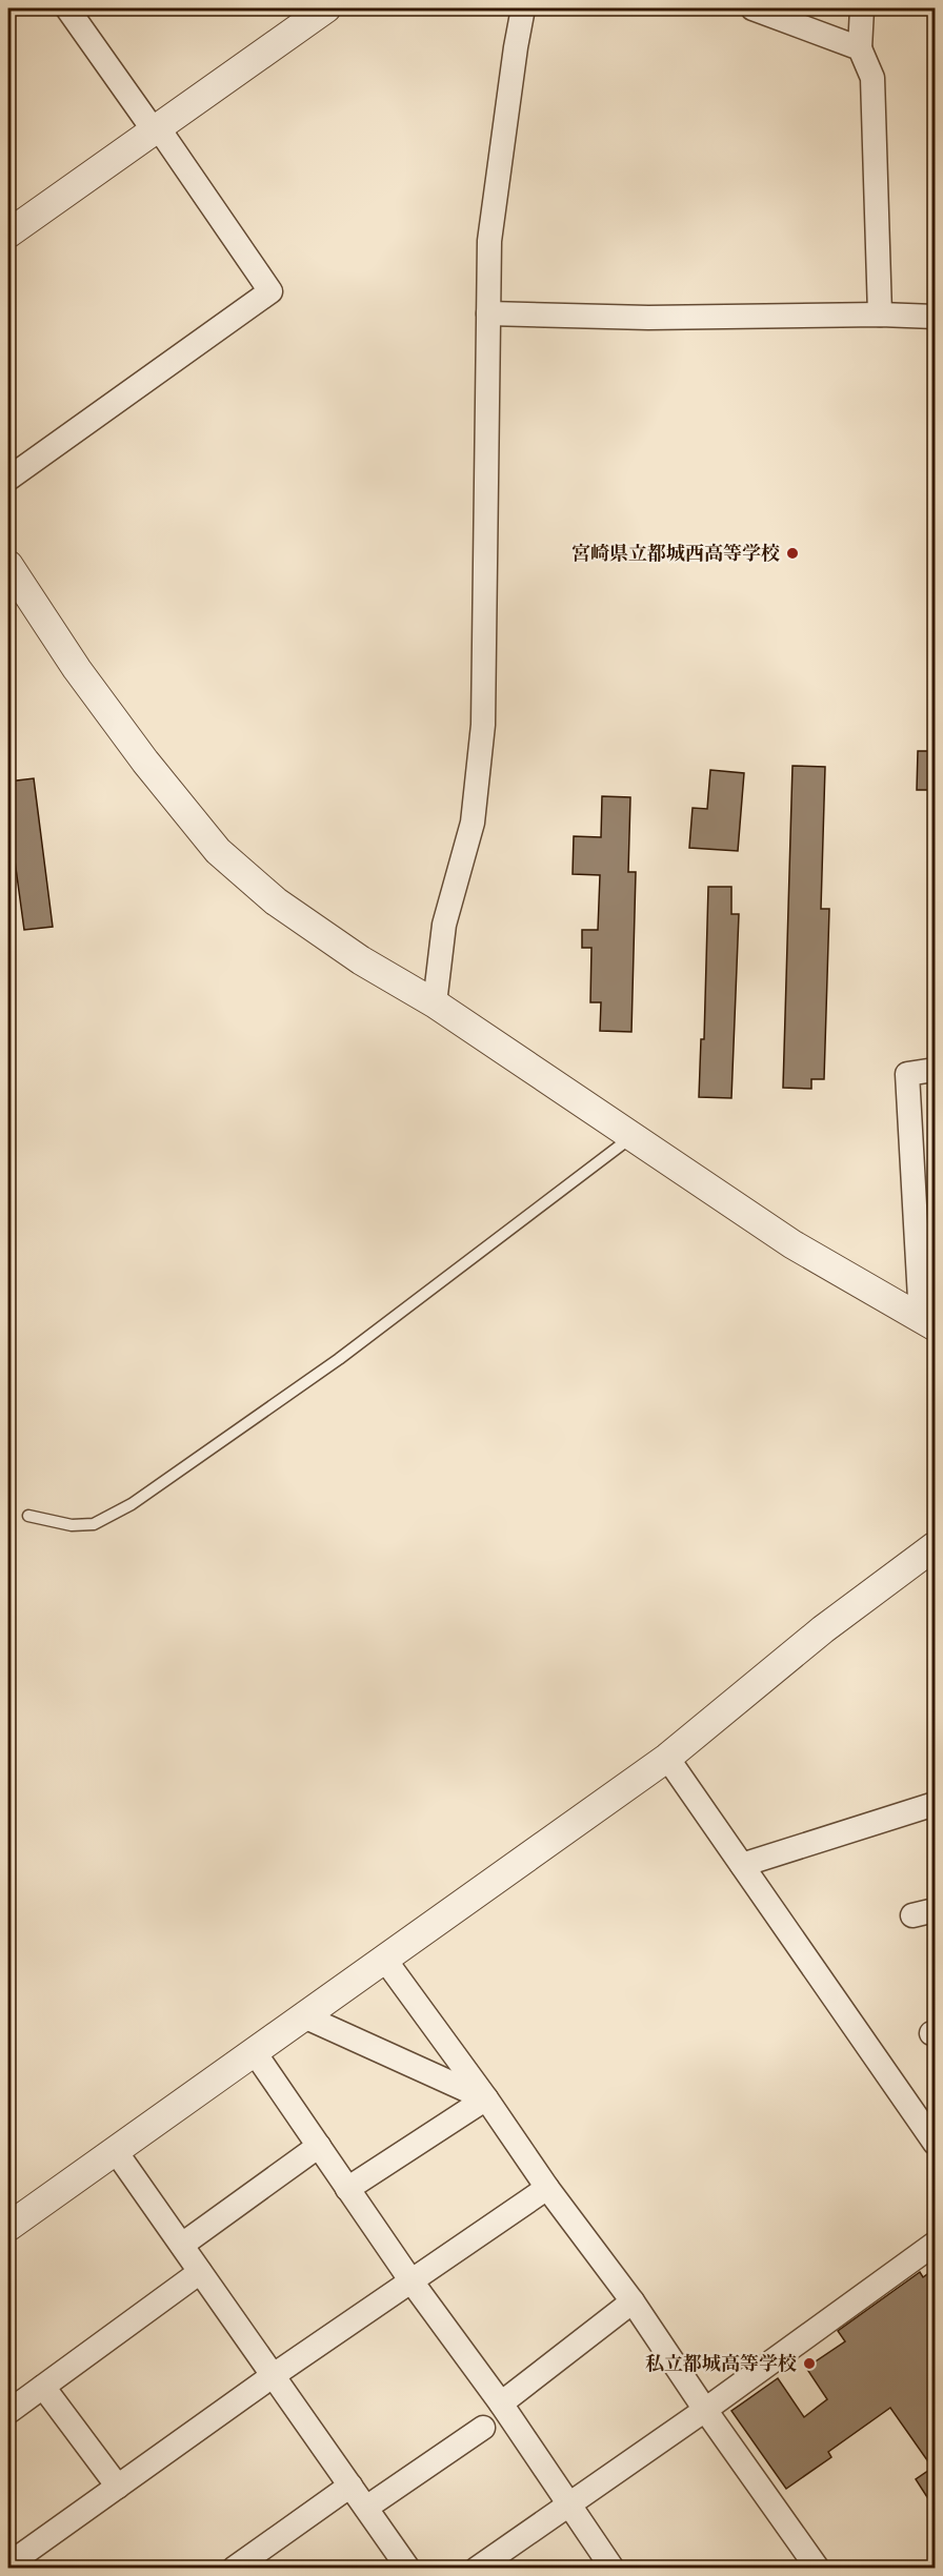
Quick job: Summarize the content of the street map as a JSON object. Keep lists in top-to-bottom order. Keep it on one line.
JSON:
{"places":["宮崎県立都城西高等学校","私立都城高等学校"]}
